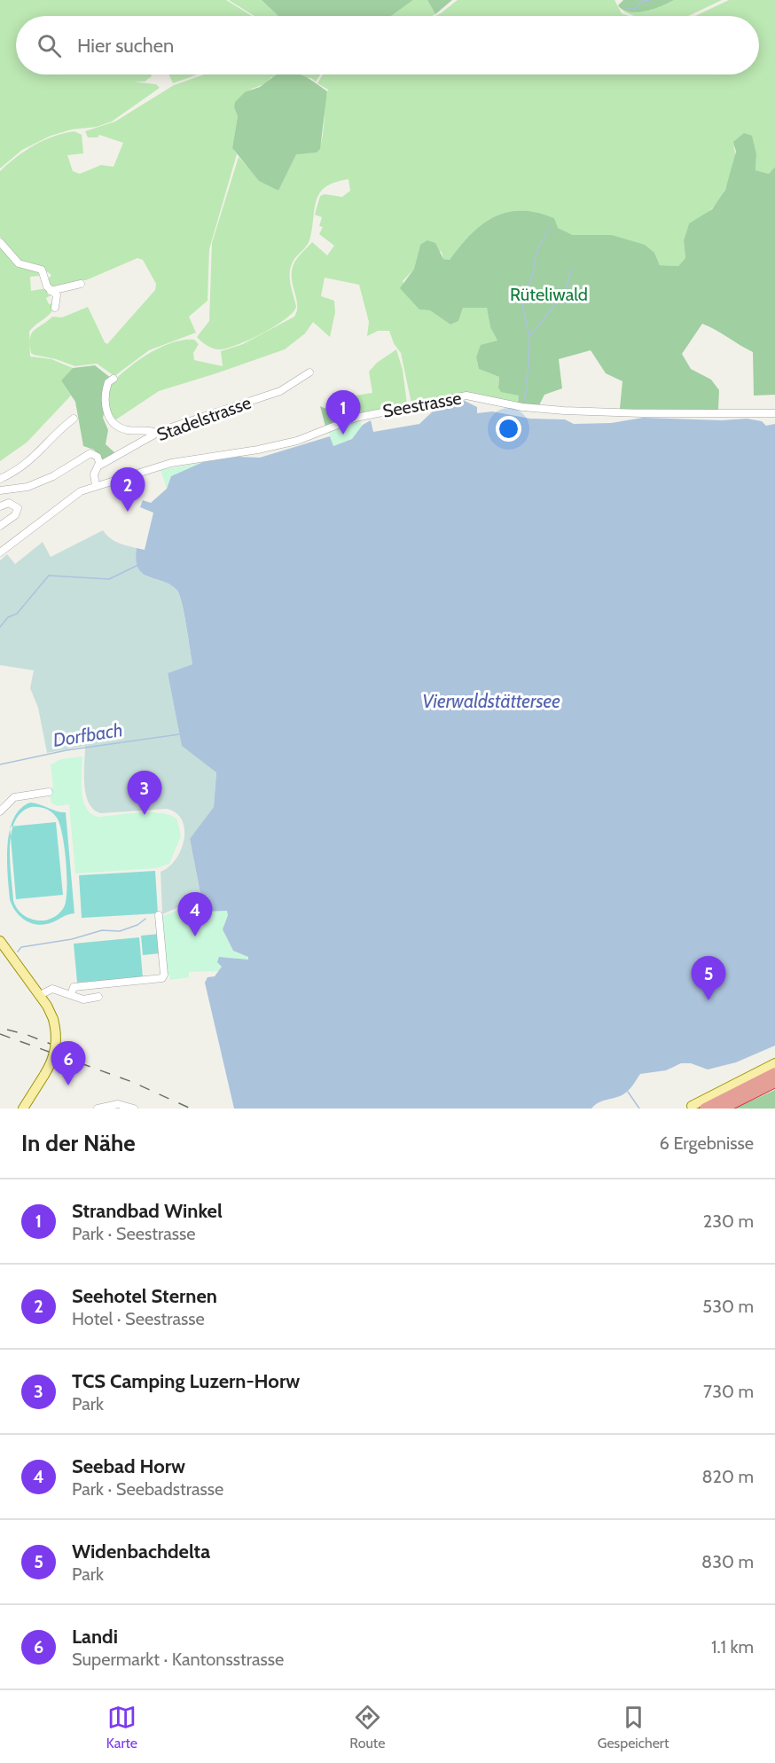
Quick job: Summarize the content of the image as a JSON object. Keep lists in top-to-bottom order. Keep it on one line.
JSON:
{"streets":{"street":["Seestrasse","Stadelstrasse"]},"water":["Vierwaldstättersee","Dorfbach"],"parks":["Rüteliwald"],"page":{"search":"Hier suchen","pins":["1","2","3","4","5","6"],"heading":["In der Nähe","6 Ergebnisse"],"list":[{"mark":"1","name":"Strandbad Winkel","note":"Park · Seestrasse","value":"230 m"},{"mark":"2","name":"Seehotel Sternen","note":"Hotel · Seestrasse","value":"530 m"},{"mark":"3","name":"TCS Camping Luzern-Horw","note":"Park","value":"730 m"},{"mark":"4","name":"Seebad Horw","note":"Park · Seebadstrasse","value":"820 m"},{"mark":"5","name":"Widenbachdelta","note":"Park","value":"830 m"},{"mark":"6","name":"Landi","note":"Supermarkt · Kantonsstrasse","value":"1.1 km"}],"nav":["Karte","Route","Gespeichert"]}}
